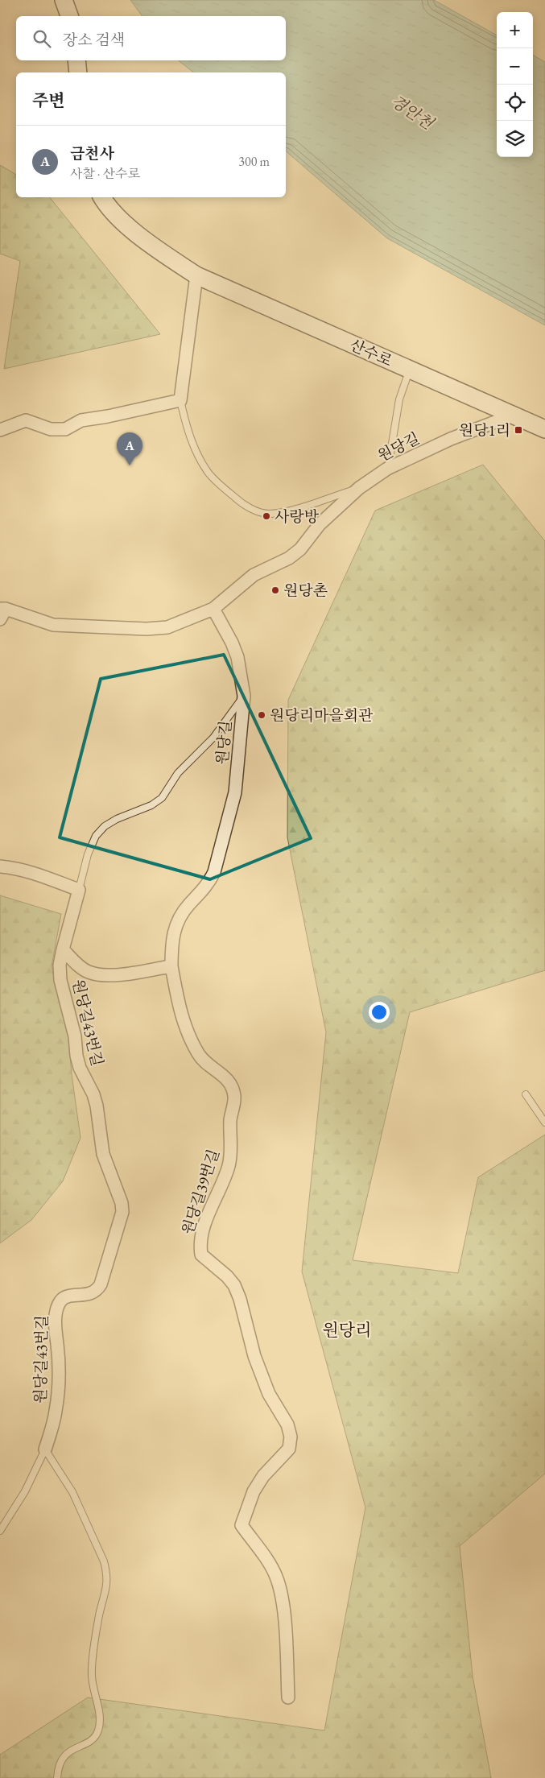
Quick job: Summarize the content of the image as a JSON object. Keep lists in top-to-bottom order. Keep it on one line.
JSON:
{"streets":{"main road":["산수로"],"street":["원당길","원당길43번길","원당길39번길"]},"crossings":[["산수로","원당길"],["원당길","원당길39번길"]],"districts":["원당리"],"water":["경안천"],"places":{"transit":["원당1리"],"other":["사랑방","원당촌","원당리마을회관"]},"page":{"map_buttons":["+","−"],"search":"장소 검색","heading":"주변","list":[{"mark":"A","name":"금천사","note":"사찰 · 산수로","value":"300 m"}],"pins":"A"}}
